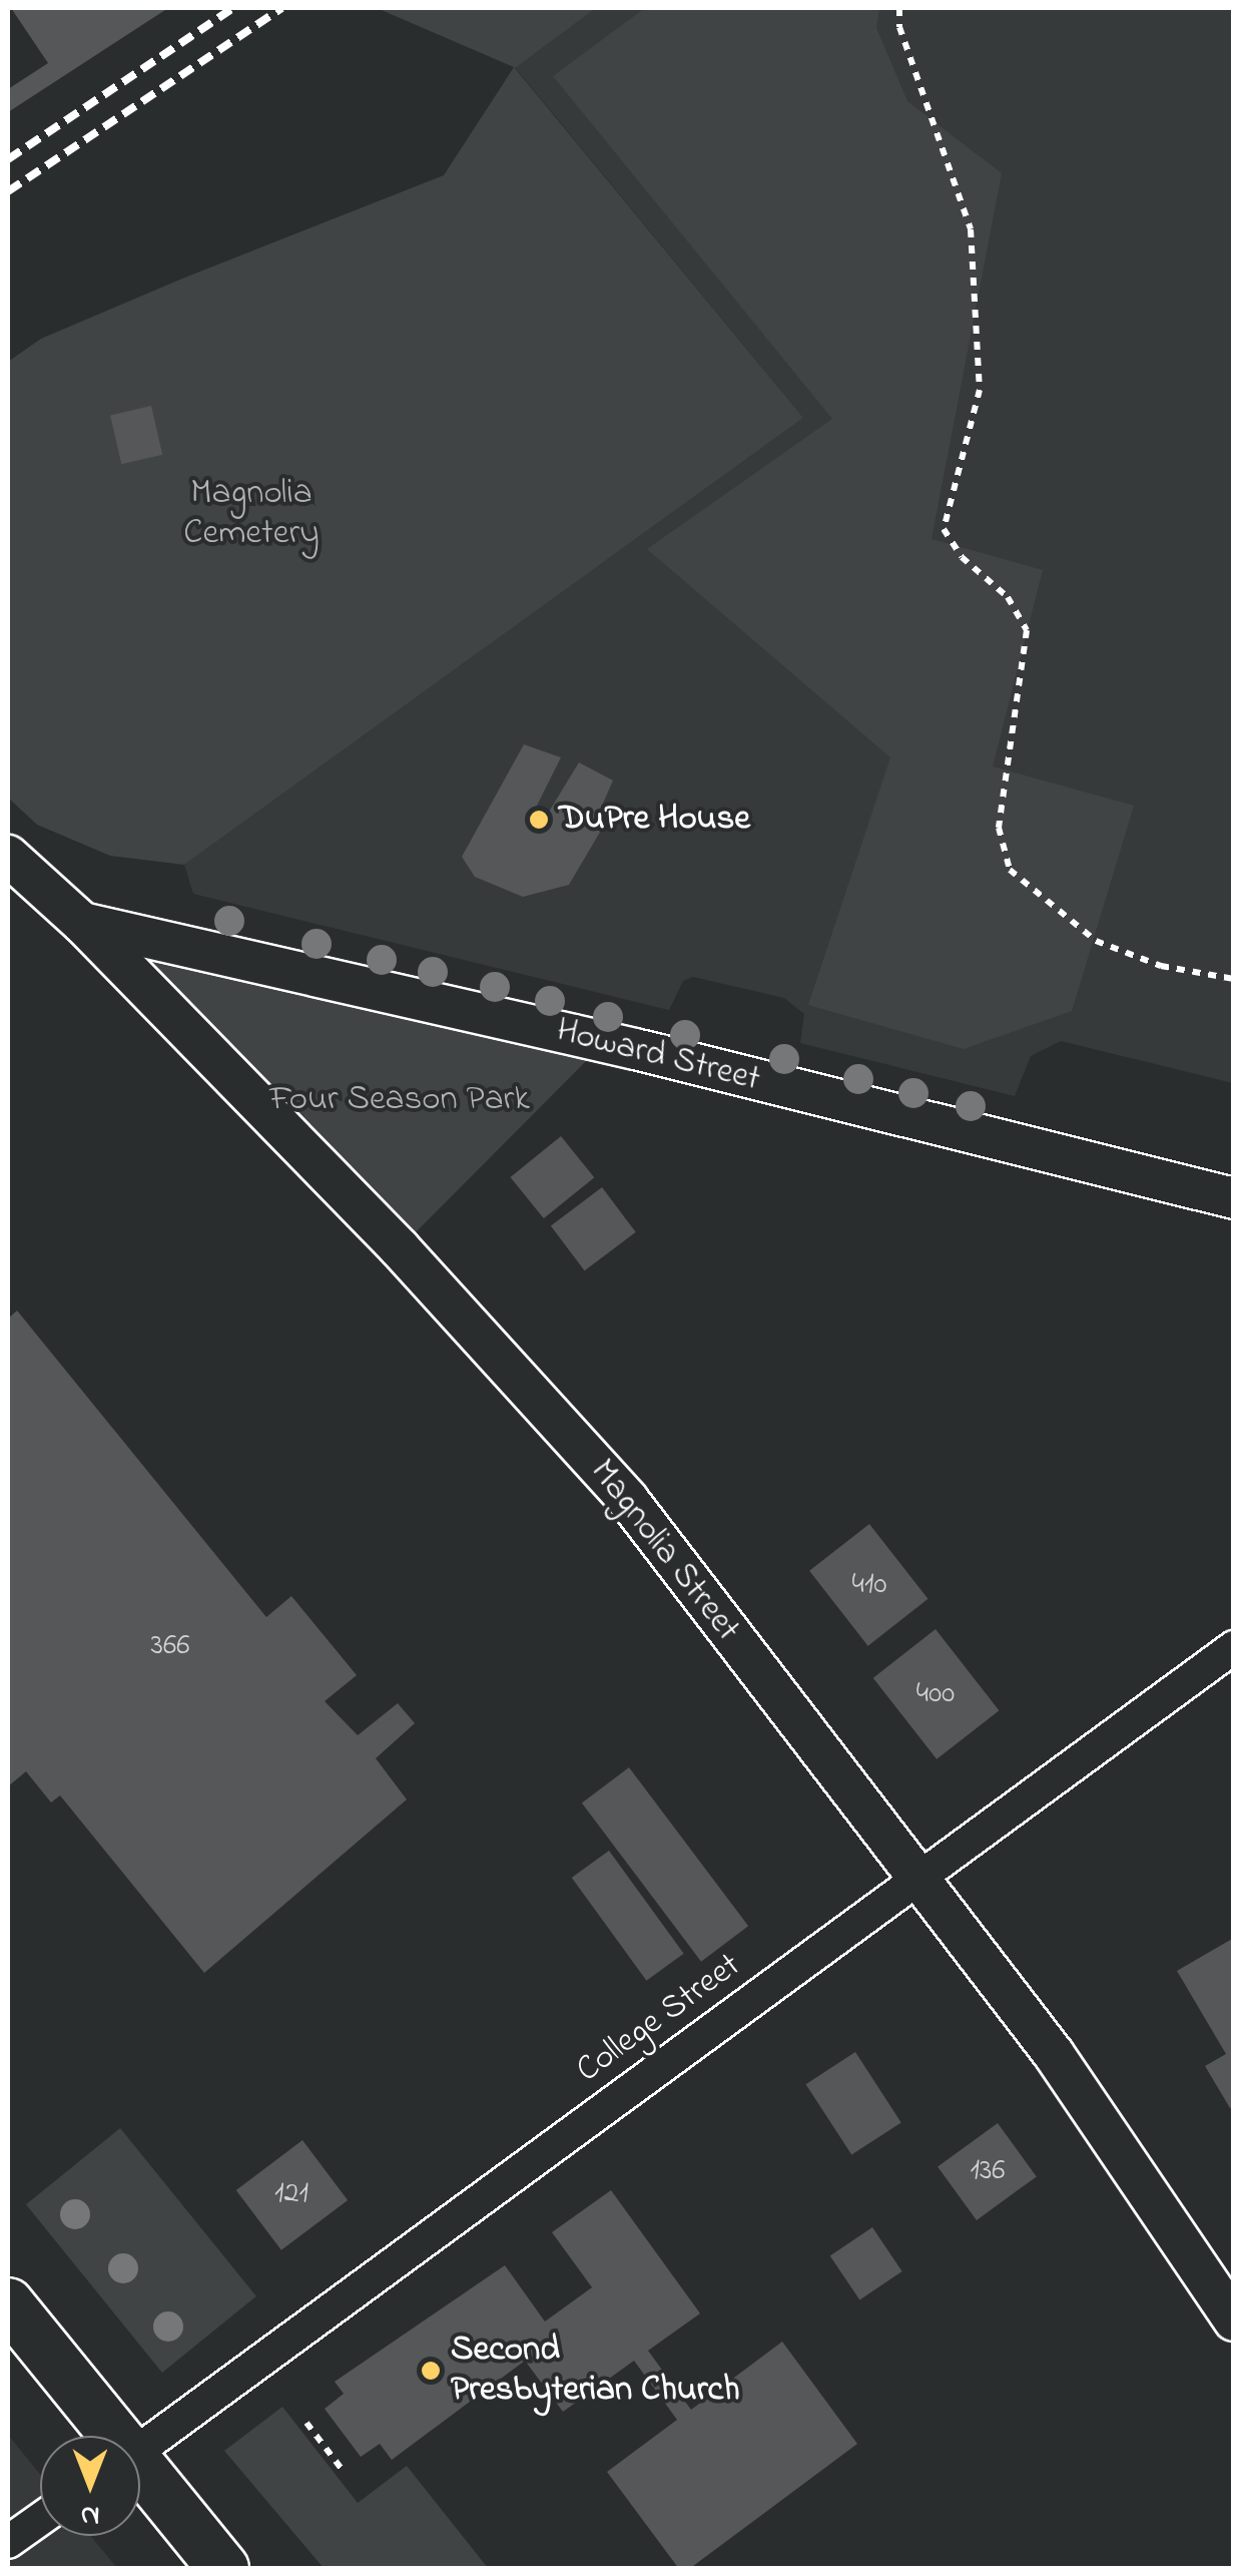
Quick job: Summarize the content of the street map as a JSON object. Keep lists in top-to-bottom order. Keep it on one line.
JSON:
{"streets":{"street":["Howard Street","Magnolia Street","College Street"]},"crossings":[["Howard Street","Magnolia Street"],["Magnolia Street","College Street"]],"parks":["Magnolia Cemetery","Four Season Park"],"places":["DuPre House","Second Presbyterian Church"],"house_numbers":["410","366","400","136","121"],"north":"bottom"}
